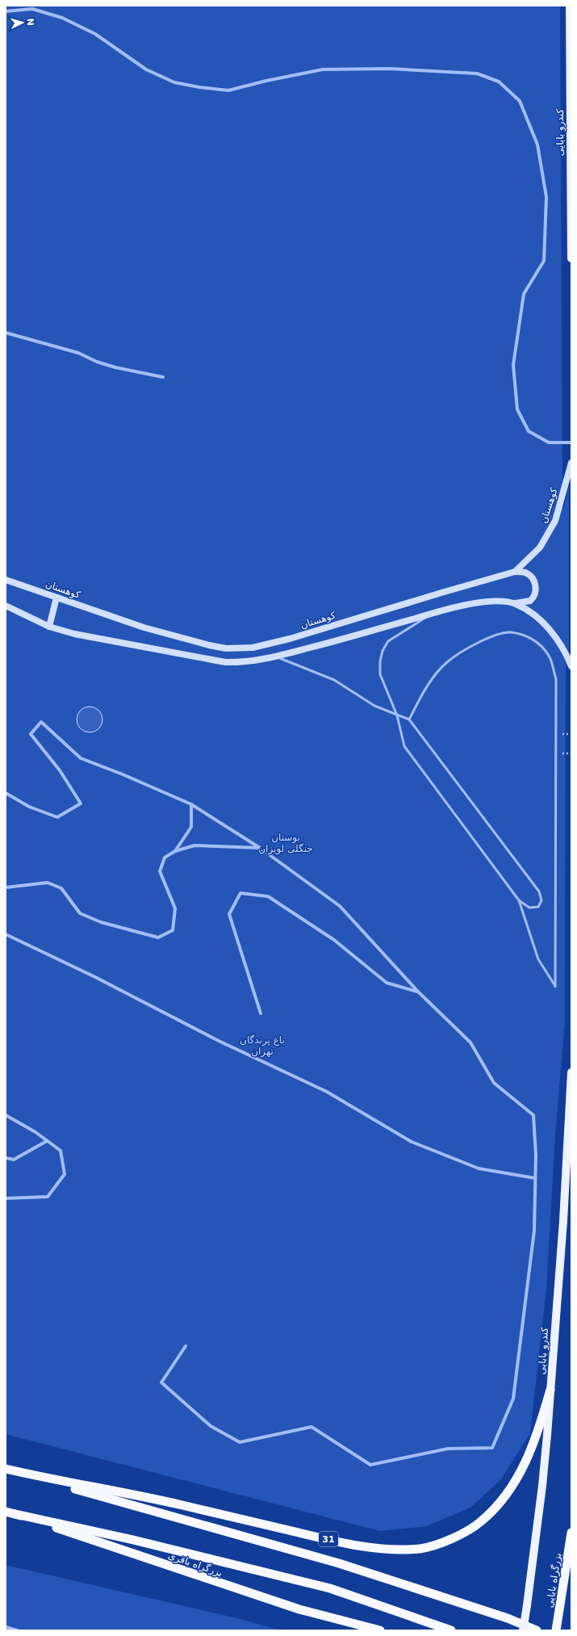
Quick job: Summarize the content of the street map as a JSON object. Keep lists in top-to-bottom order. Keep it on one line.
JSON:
{"streets":{"highway":["31","بزرگراه باقری","بزرگراه بابایی"],"main road":["کندرو بابایی","کوهستان"]},"crossings":[["کندرو بابایی","31"]],"parks":["بوستان جنگلی لویزان","باغ پرندگان تهران"],"north":"right"}
